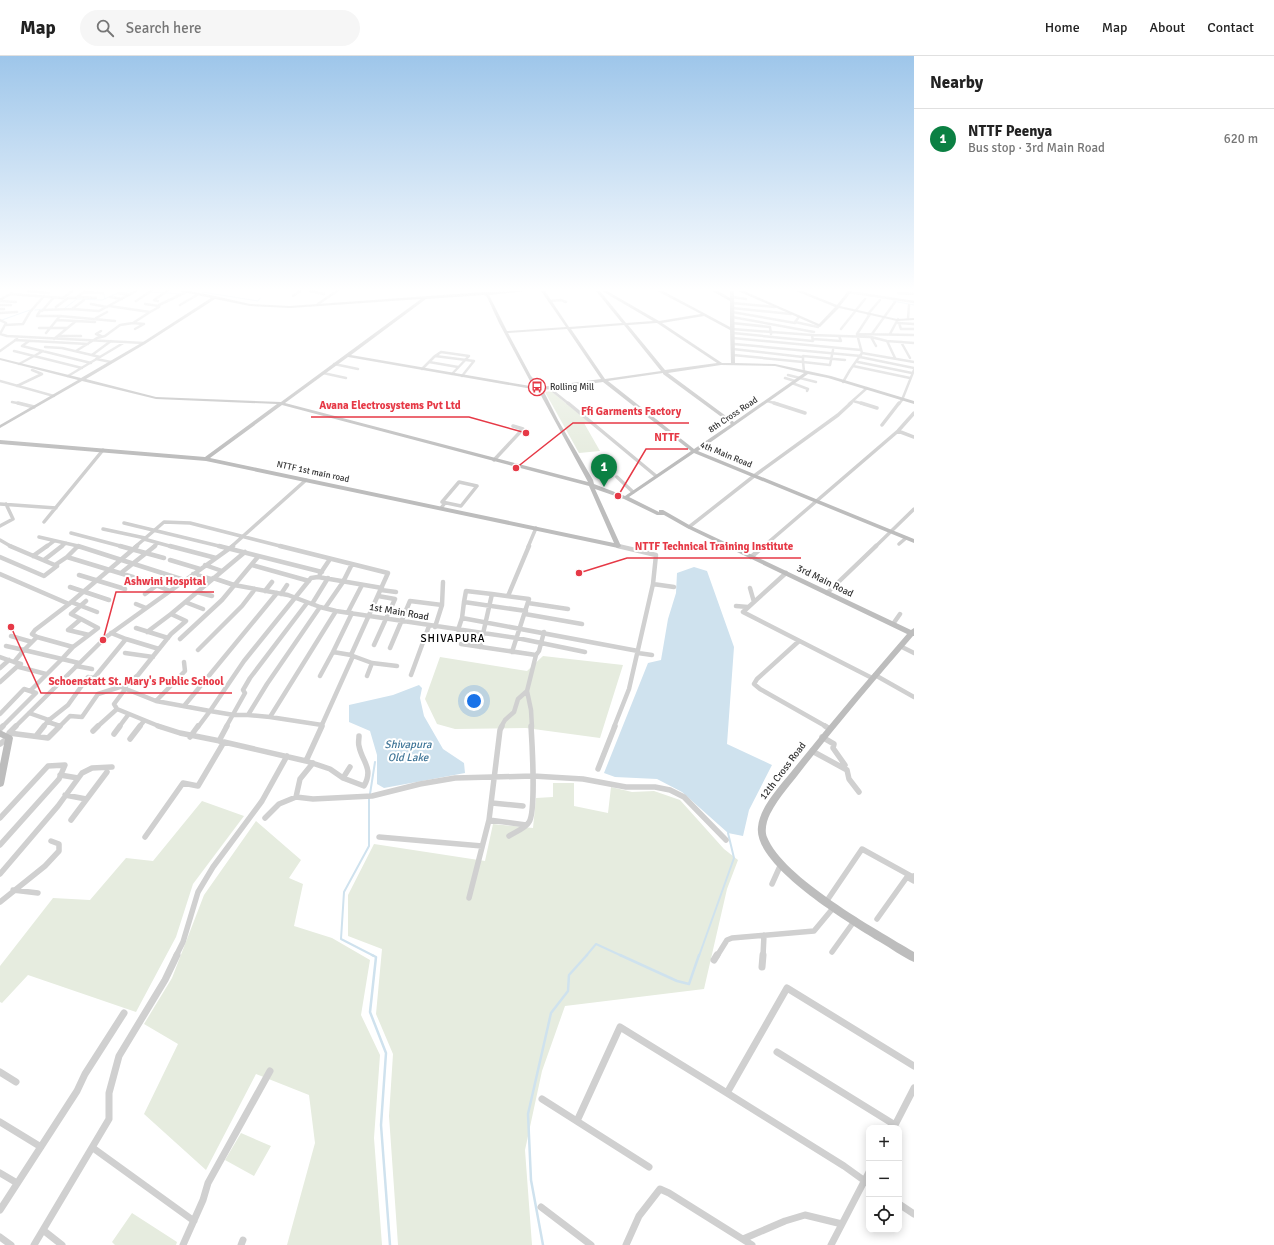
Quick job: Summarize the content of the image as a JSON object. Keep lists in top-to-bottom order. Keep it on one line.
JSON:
{"streets":{"street":["8th Cross Road","4th Main Road","NTTF 1st main road","3rd Main Road","1st Main Road","12th Cross Road"]},"crossings":[["8th Cross Road","4th Main Road"],["8th Cross Road","3rd Main Road"],["3rd Main Road","12th Cross Road"]],"districts":["SHIVAPURA"],"water":["Shivapura Old Lake"],"places":{"bus stop":["Rolling Mill"],"other":["Avana Electrosystems Pvt Ltd","Ffi Garments Factory","NTTF","NTTF Technical Training Institute","Schoenstatt St. Mary's Public School","Ashwini Hospital"]},"page":{"header":"Map","search":"Search here","nav":["Home","Map","About","Contact"],"heading":"Nearby","list":[{"mark":"1","name":"NTTF Peenya","note":"Bus stop · 3rd Main Road","value":"620 m"}],"pins":"1","map_buttons":["+","−"]}}
